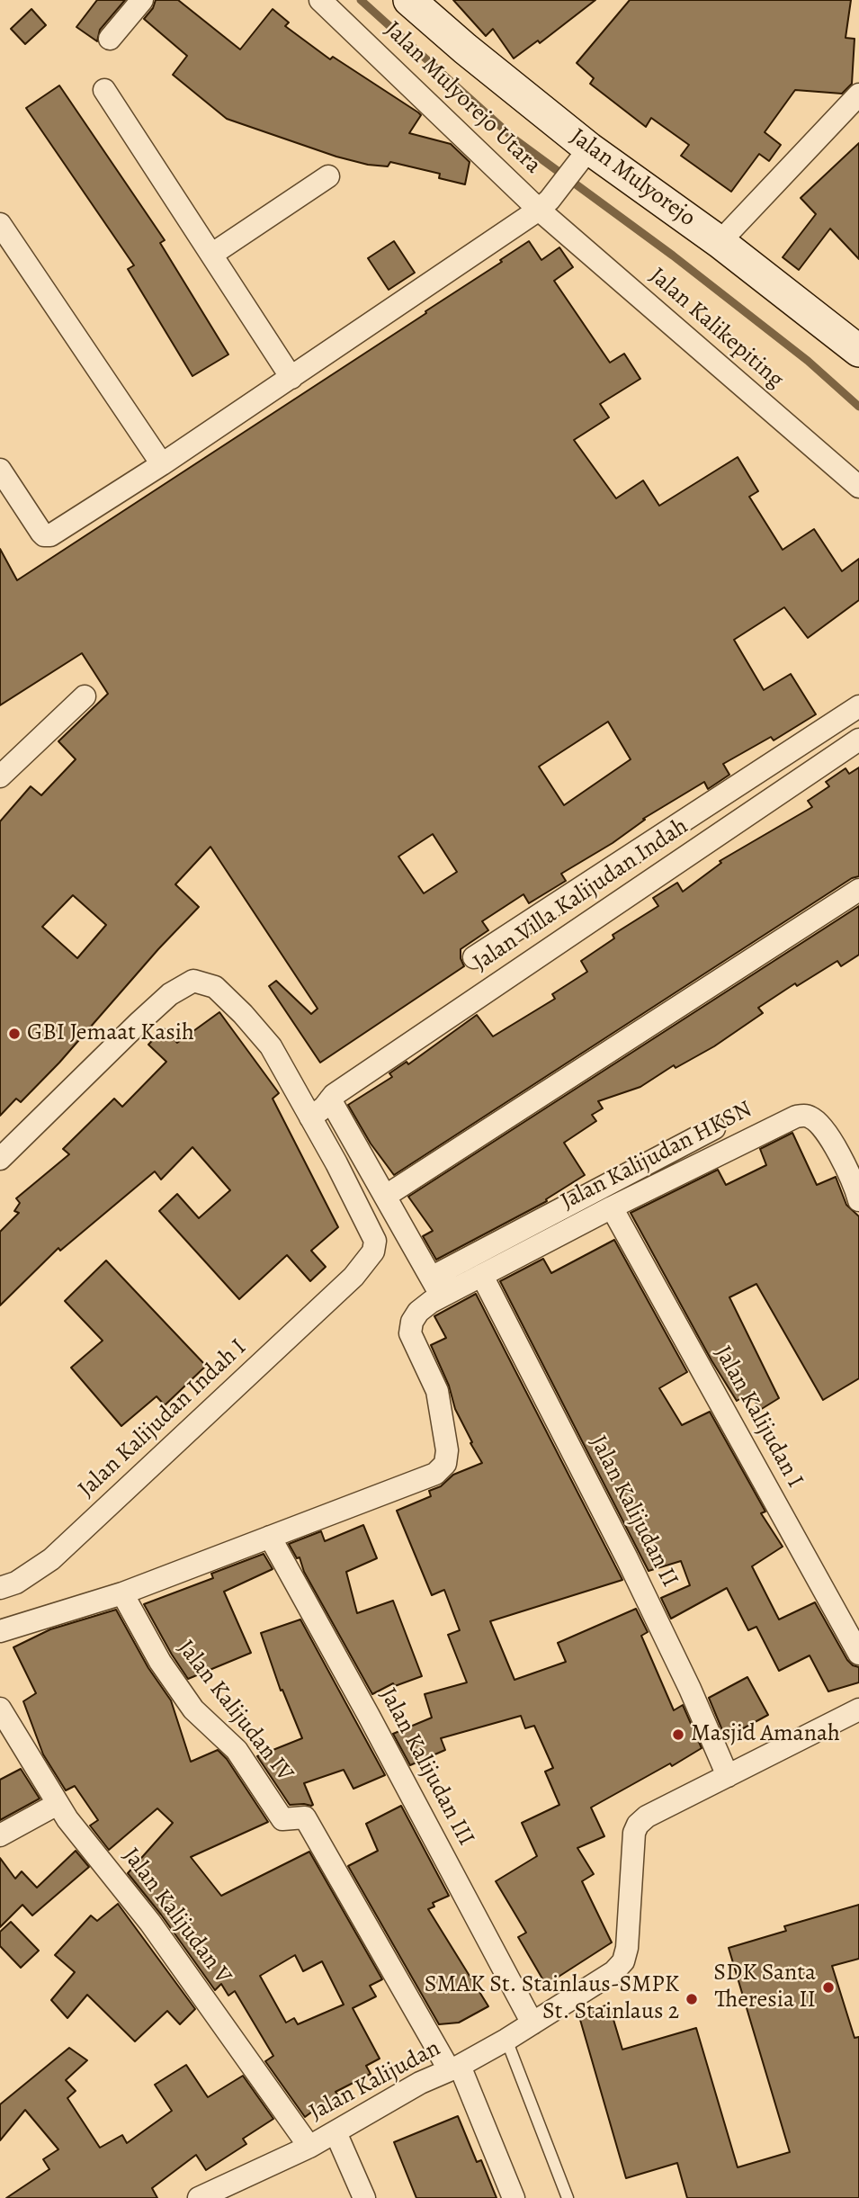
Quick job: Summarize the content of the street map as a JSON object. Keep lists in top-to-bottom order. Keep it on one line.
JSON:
{"streets":{"main road":["Jalan Mulyorejo"],"street":["Jalan Mulyorejo Utara","Jalan Kalikepiting","Jalan Villa Kalijudan Indah","Jalan Kalijudan HKSN","Jalan Kalijudan I","Jalan Kalijudan Indah I","Jalan Kalijudan II","Jalan Kalijudan IV","Jalan Kalijudan III","Jalan Kalijudan V","Jalan Kalijudan"]},"crossings":[["Jalan Mulyorejo Utara","Jalan Kalikepiting"],["Jalan Kalijudan HKSN","Jalan Kalijudan I"],["Jalan Kalijudan HKSN","Jalan Kalijudan II"],["Jalan Kalijudan II","Jalan Kalijudan"],["Jalan Kalijudan IV","Jalan Kalijudan"],["Jalan Kalijudan III","Jalan Kalijudan"],["Jalan Kalijudan V","Jalan Kalijudan"]],"places":["GBI Jemaat Kasih","Masjid Amanah","SDK Santa Theresia II","SMAK St. Stainlaus-SMPK St. Stainlaus 2"]}
